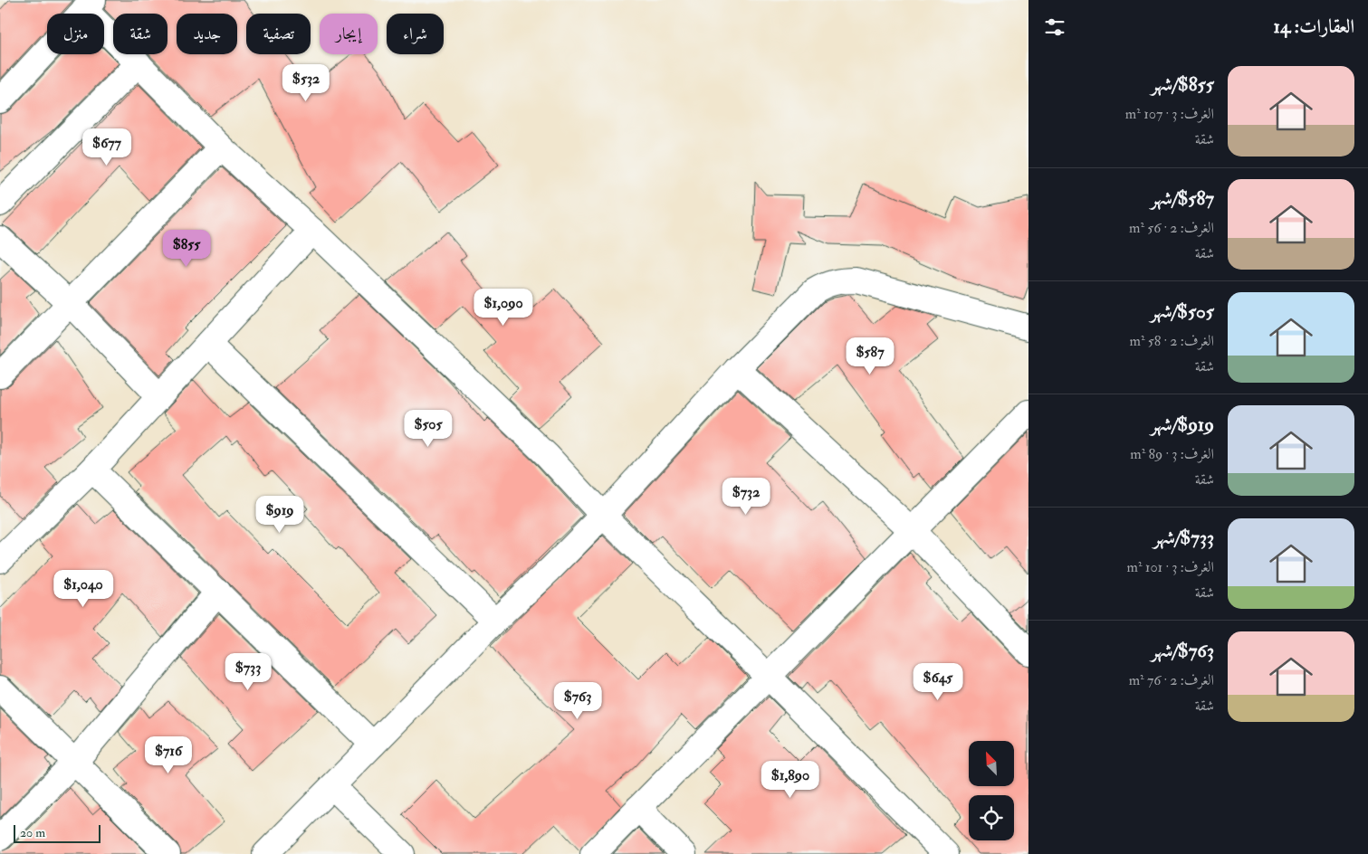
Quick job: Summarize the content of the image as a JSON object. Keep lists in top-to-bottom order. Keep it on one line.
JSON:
{"scale_bar":"20 m","north":"top left","page":{"heading":"العقارات: 14","chip":["شراء","إيجار","تصفية","جديد","شقة","منزل"],"list":[{"name":"$855/شهر","note":"الغرف: 3 · 107 m² · شقة"},{"name":"$587/شهر","note":"الغرف: 2 · 56 m² · شقة"},{"name":"$505/شهر","note":"الغرف: 2 · 58 m² · شقة"},{"name":"$919/شهر","note":"الغرف: 3 · 89 m² · شقة"},{"name":"$733/شهر","note":"الغرف: 3 · 101 m² · شقة"},{"name":"$763/شهر","note":"الغرف: 2 · 76 m² · شقة"}],"price":["$532","$677","$855","$1,090","$587","$505","$732","$919","$1,040","$733","$645","$763","$716","$1,890"],"scale":"20 m"}}
